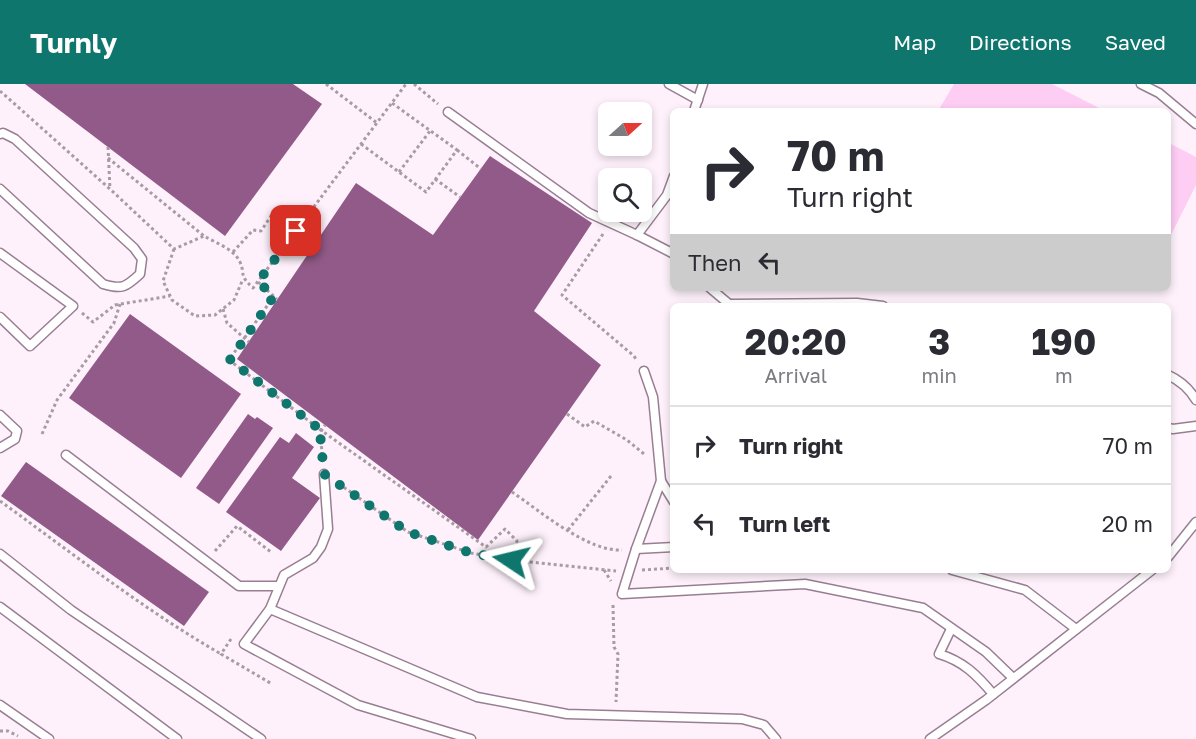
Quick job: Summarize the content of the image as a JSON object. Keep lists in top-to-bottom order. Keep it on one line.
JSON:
{"north":"right","page":{"header":"Turnly","nav":["Map","Directions","Saved"],"turn":["70 m","Turn right"],"then":"Then","eta":["20:20","Arrival","3","min","190","m"],"list":[{"name":"Turn right","value":"70 m"},{"name":"Turn left","value":"20 m"}]}}
